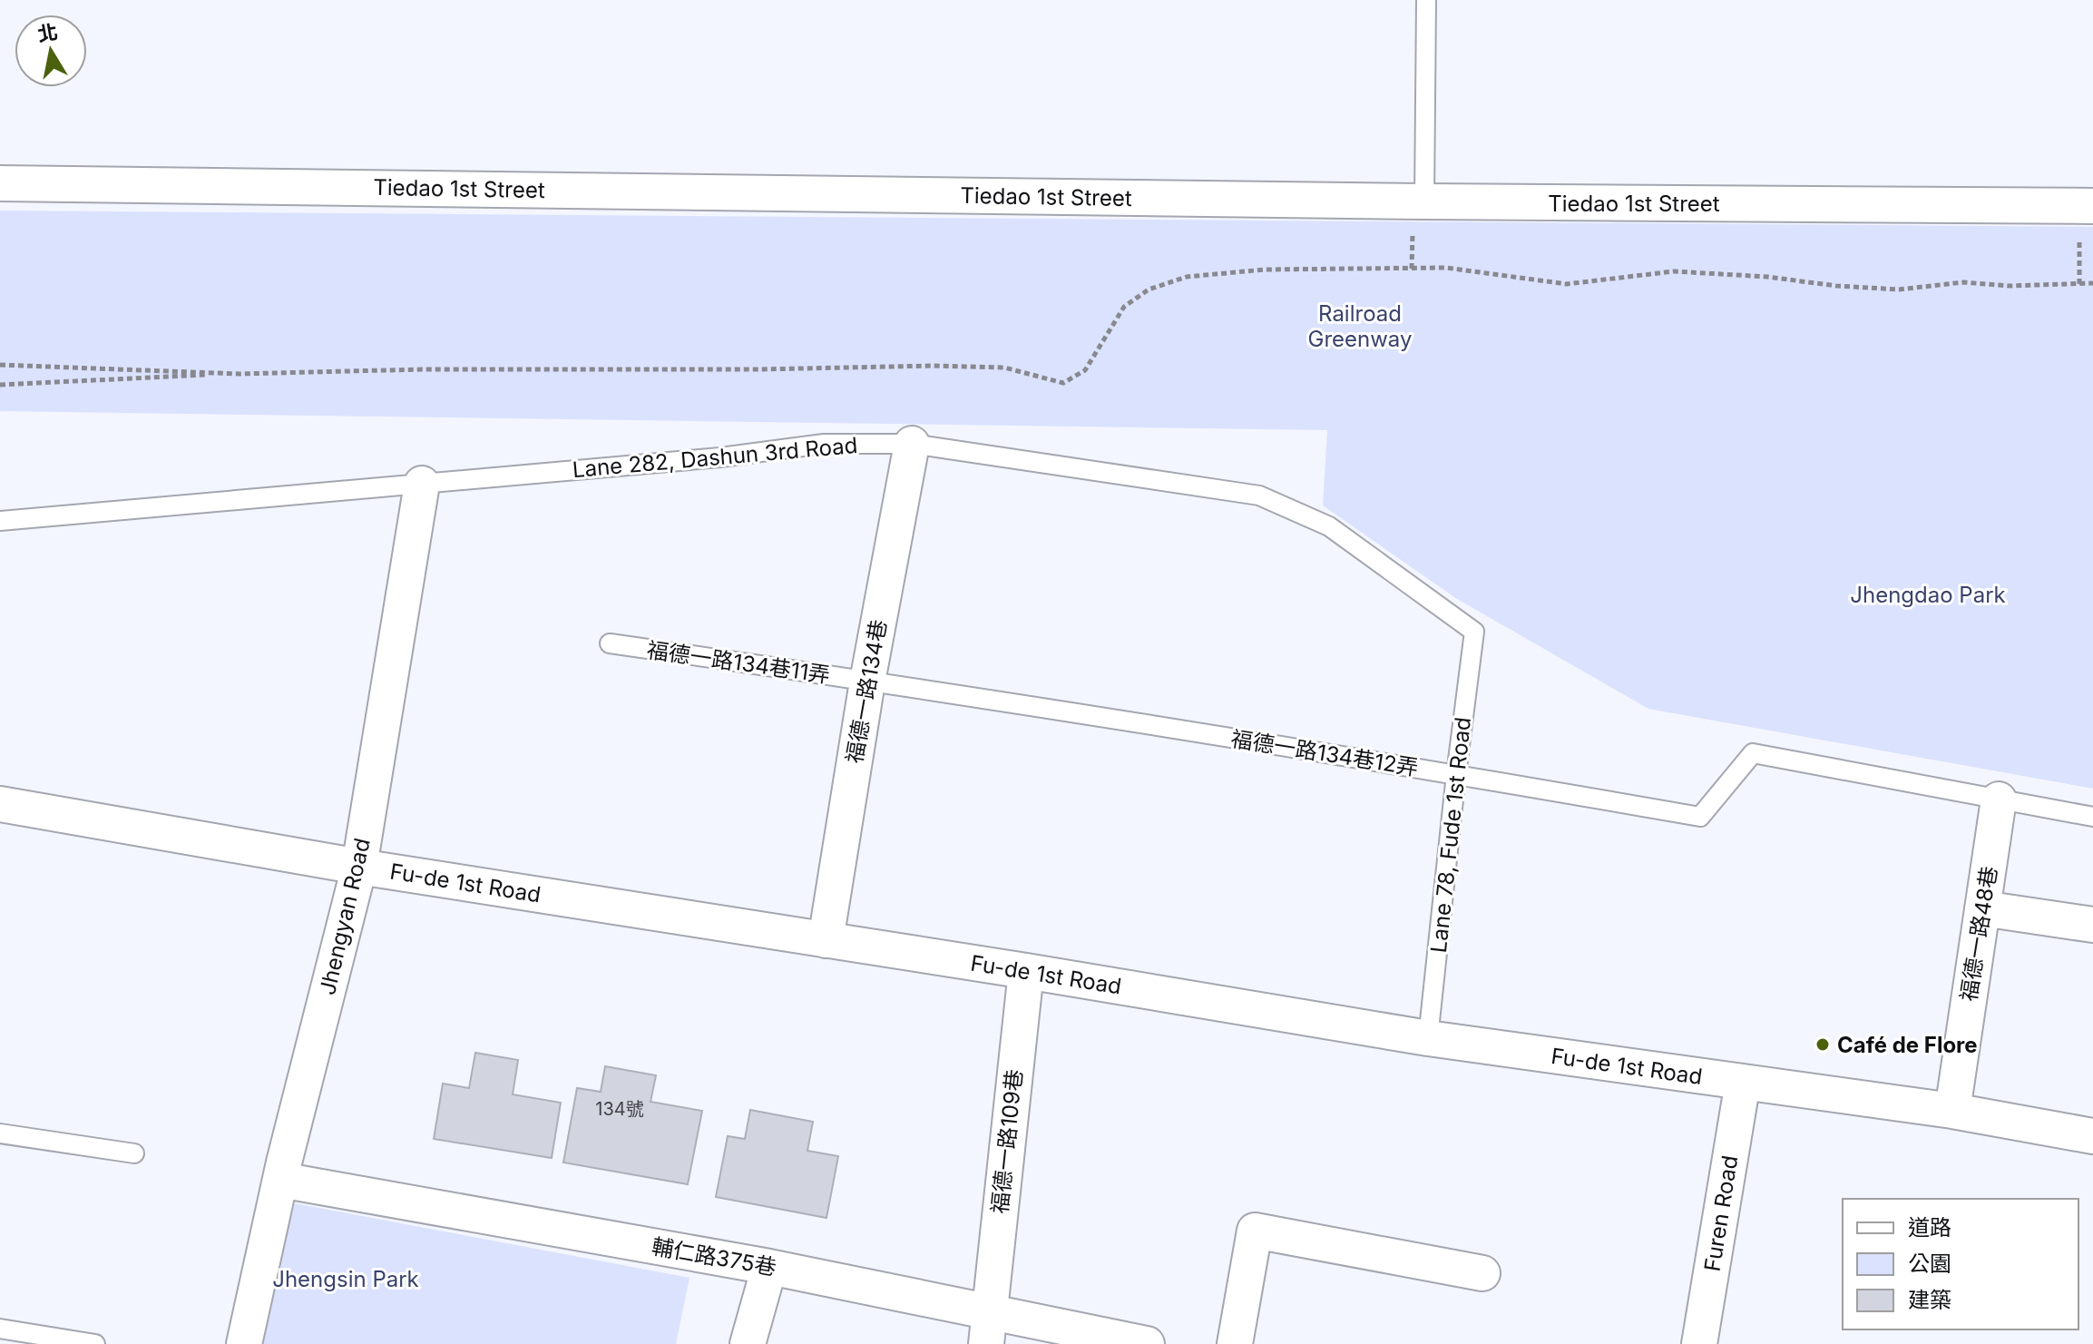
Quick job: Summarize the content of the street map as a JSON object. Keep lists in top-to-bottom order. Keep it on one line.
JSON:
{"streets":{"street":["Tiedao 1st Street","福德一路134巷","Fu-de 1st Road","Jhengyan Road","福德一路48巷","福德一路109巷","Furen Road","輔仁路375巷"],"lane":["Lane 282, Dashun 3rd Road","福德一路134巷11弄","福德一路134巷12弄","Lane 78, Fude 1st Road"]},"crossings":[["Lane 282, Dashun 3rd Road","福德一路134巷"],["Lane 282, Dashun 3rd Road","Lane 78, Fude 1st Road"],["Lane 282, Dashun 3rd Road","Jhengyan Road"],["福德一路134巷11弄","福德一路134巷"],["福德一路134巷11弄","福德一路134巷12弄"],["福德一路134巷","福德一路134巷12弄"],["福德一路134巷","Fu-de 1st Road"],["福德一路134巷12弄","Lane 78, Fude 1st Road"],["福德一路134巷12弄","福德一路48巷"],["Lane 78, Fude 1st Road","Fu-de 1st Road"],["Fu-de 1st Road","Jhengyan Road"],["Fu-de 1st Road","福德一路48巷"],["Fu-de 1st Road","福德一路109巷"],["Fu-de 1st Road","Furen Road"],["Jhengyan Road","輔仁路375巷"],["福德一路109巷","輔仁路375巷"]],"parks":["Railroad Greenway","Jhengdao Park","Jhengsin Park"],"places":["Café de Flore"],"house_numbers":["134號"],"legend":["道路","公園","建築"],"north":"top"}
